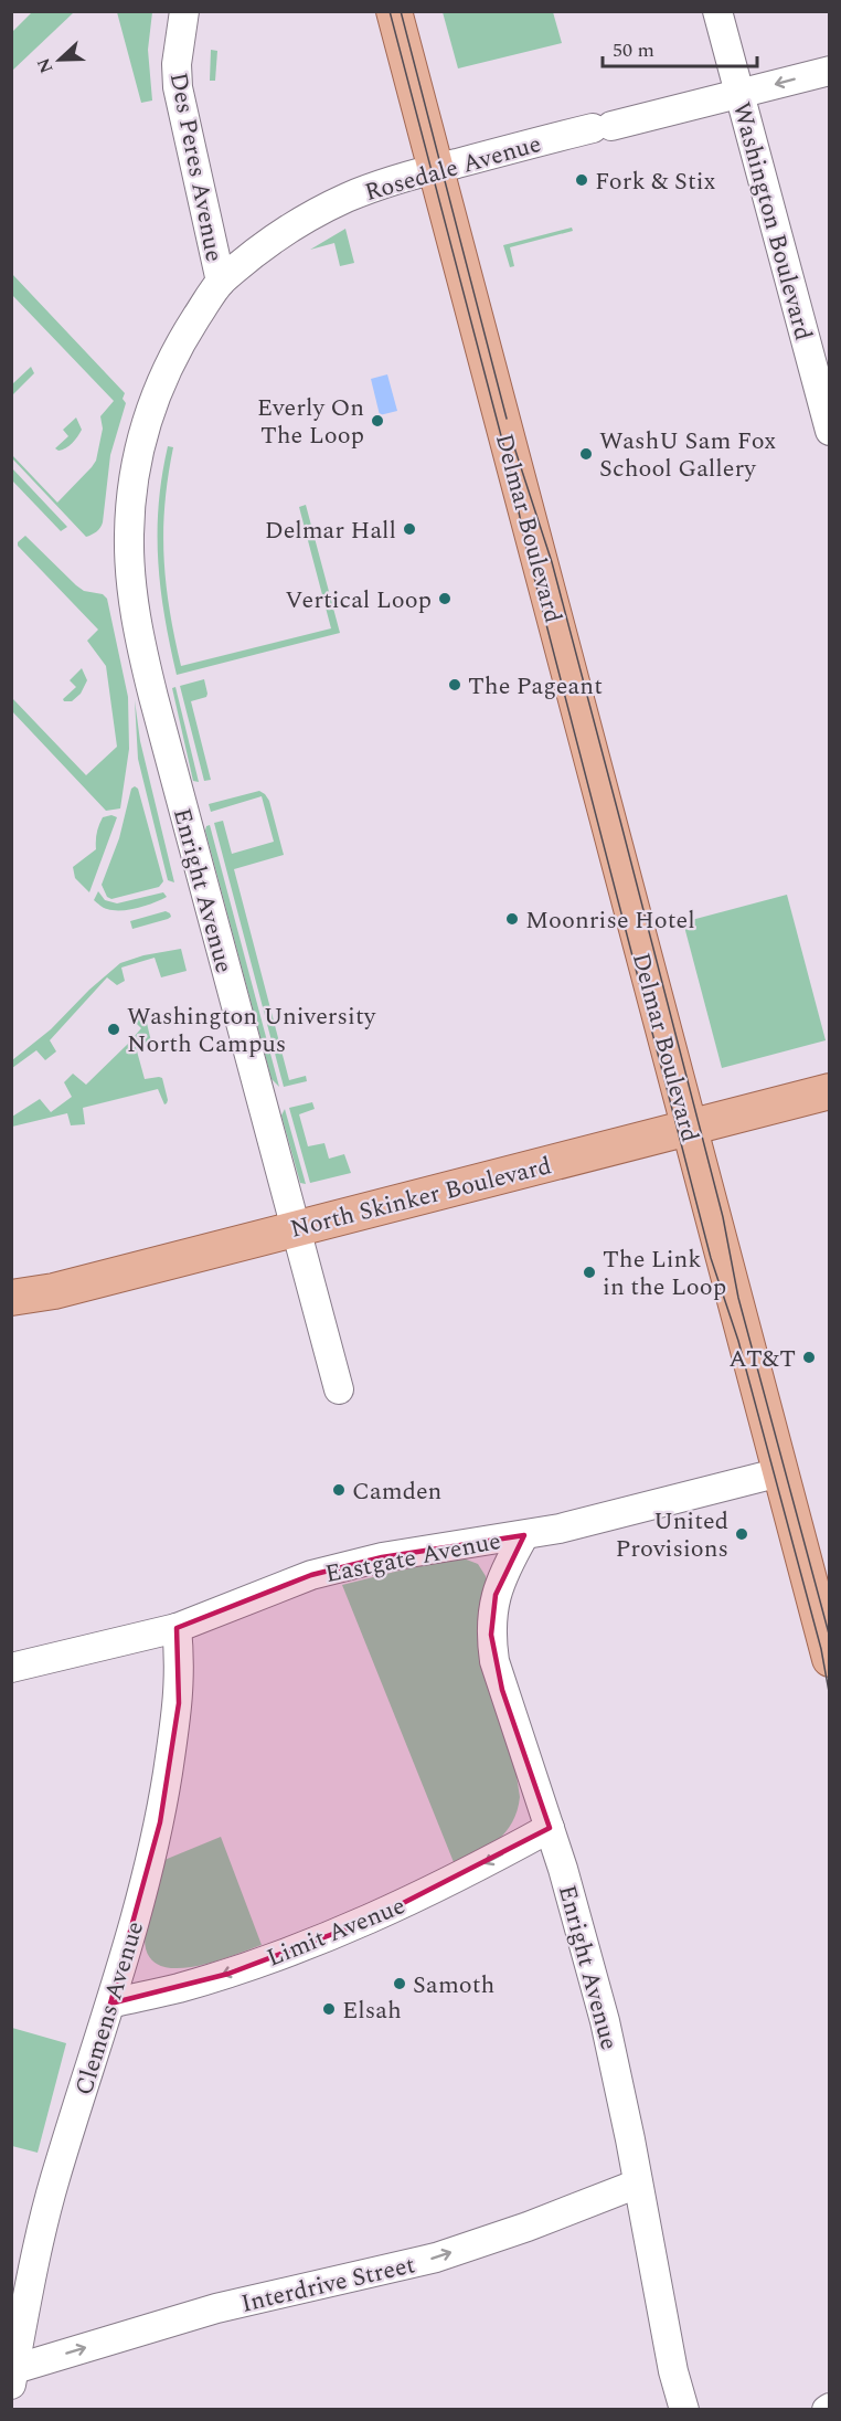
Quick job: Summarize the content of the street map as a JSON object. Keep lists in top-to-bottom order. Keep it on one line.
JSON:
{"streets":{"main road":["Delmar Boulevard","North Skinker Boulevard"],"street":["Des Peres Avenue","Rosedale Avenue","Washington Boulevard","Enright Avenue","Eastgate Avenue","Limit Avenue","Clemens Avenue","Interdrive Street"]},"crossings":[["Des Peres Avenue","Rosedale Avenue"],["Rosedale Avenue","Washington Boulevard"],["Rosedale Avenue","Delmar Boulevard"],["Rosedale Avenue","Enright Avenue"],["Delmar Boulevard","North Skinker Boulevard"],["Delmar Boulevard","Eastgate Avenue"],["Enright Avenue","North Skinker Boulevard"],["Enright Avenue","Eastgate Avenue"],["Enright Avenue","Limit Avenue"],["Enright Avenue","Interdrive Street"],["Eastgate Avenue","Clemens Avenue"],["Limit Avenue","Clemens Avenue"],["Clemens Avenue","Interdrive Street"]],"one_way":["Limit Avenue","Interdrive Street"],"places":["Fork & Stix","Everly On The Loop","WashU Sam Fox School Gallery","Delmar Hall","Vertical Loop","The Pageant","Moonrise Hotel","Washington University North Campus","The Link in the Loop","AT&T","Camden","United Provisions","Samoth","Elsah"],"scale_bar":"50 m","north":"left"}
